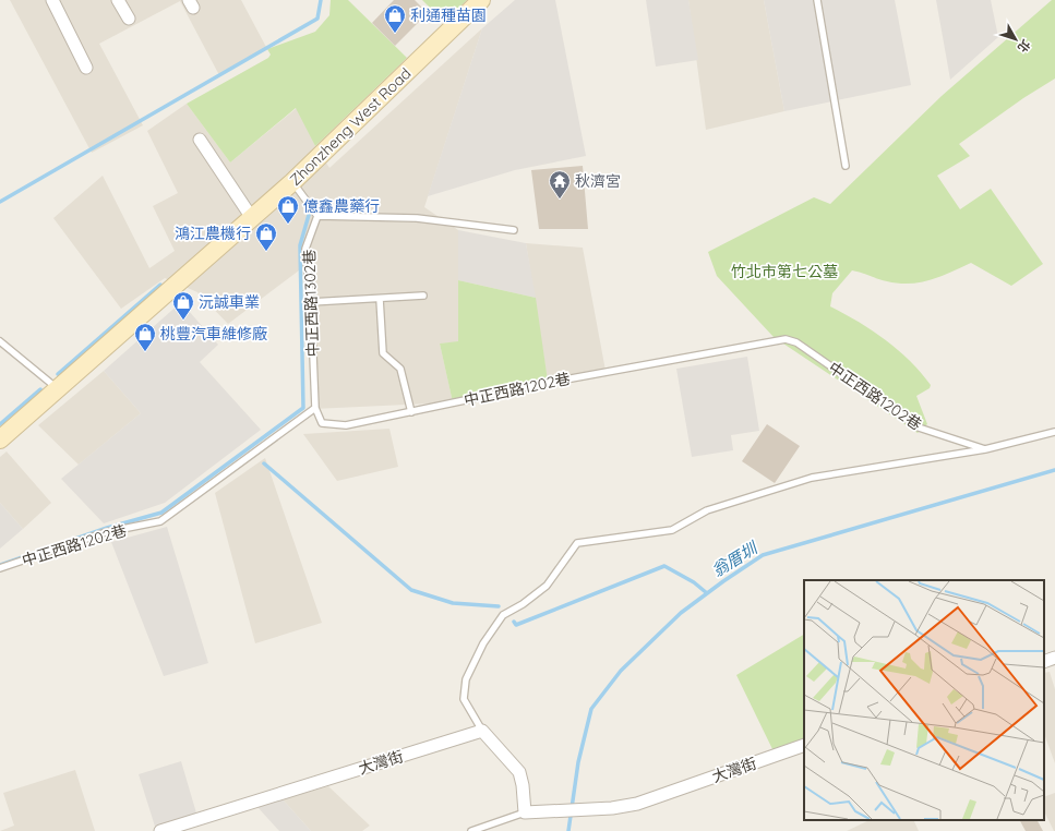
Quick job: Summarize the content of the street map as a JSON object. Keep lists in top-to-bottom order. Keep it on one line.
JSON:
{"streets":{"main road":["Zhonzheng West Road"],"street":["大灣街"],"lane":["中正西路1302巷","中正西路1202巷"]},"crossings":[["中正西路1302巷","中正西路1202巷"]],"water":["翁厝圳"],"parks":["竹北市第七公墓"],"places":{"shop":["利通種苗園","億鑫農藥行","鴻江農機行","沅誠車業","桃豐汽車維修廠"],"temple":["秋濟宮"]},"north":"bottom right"}
